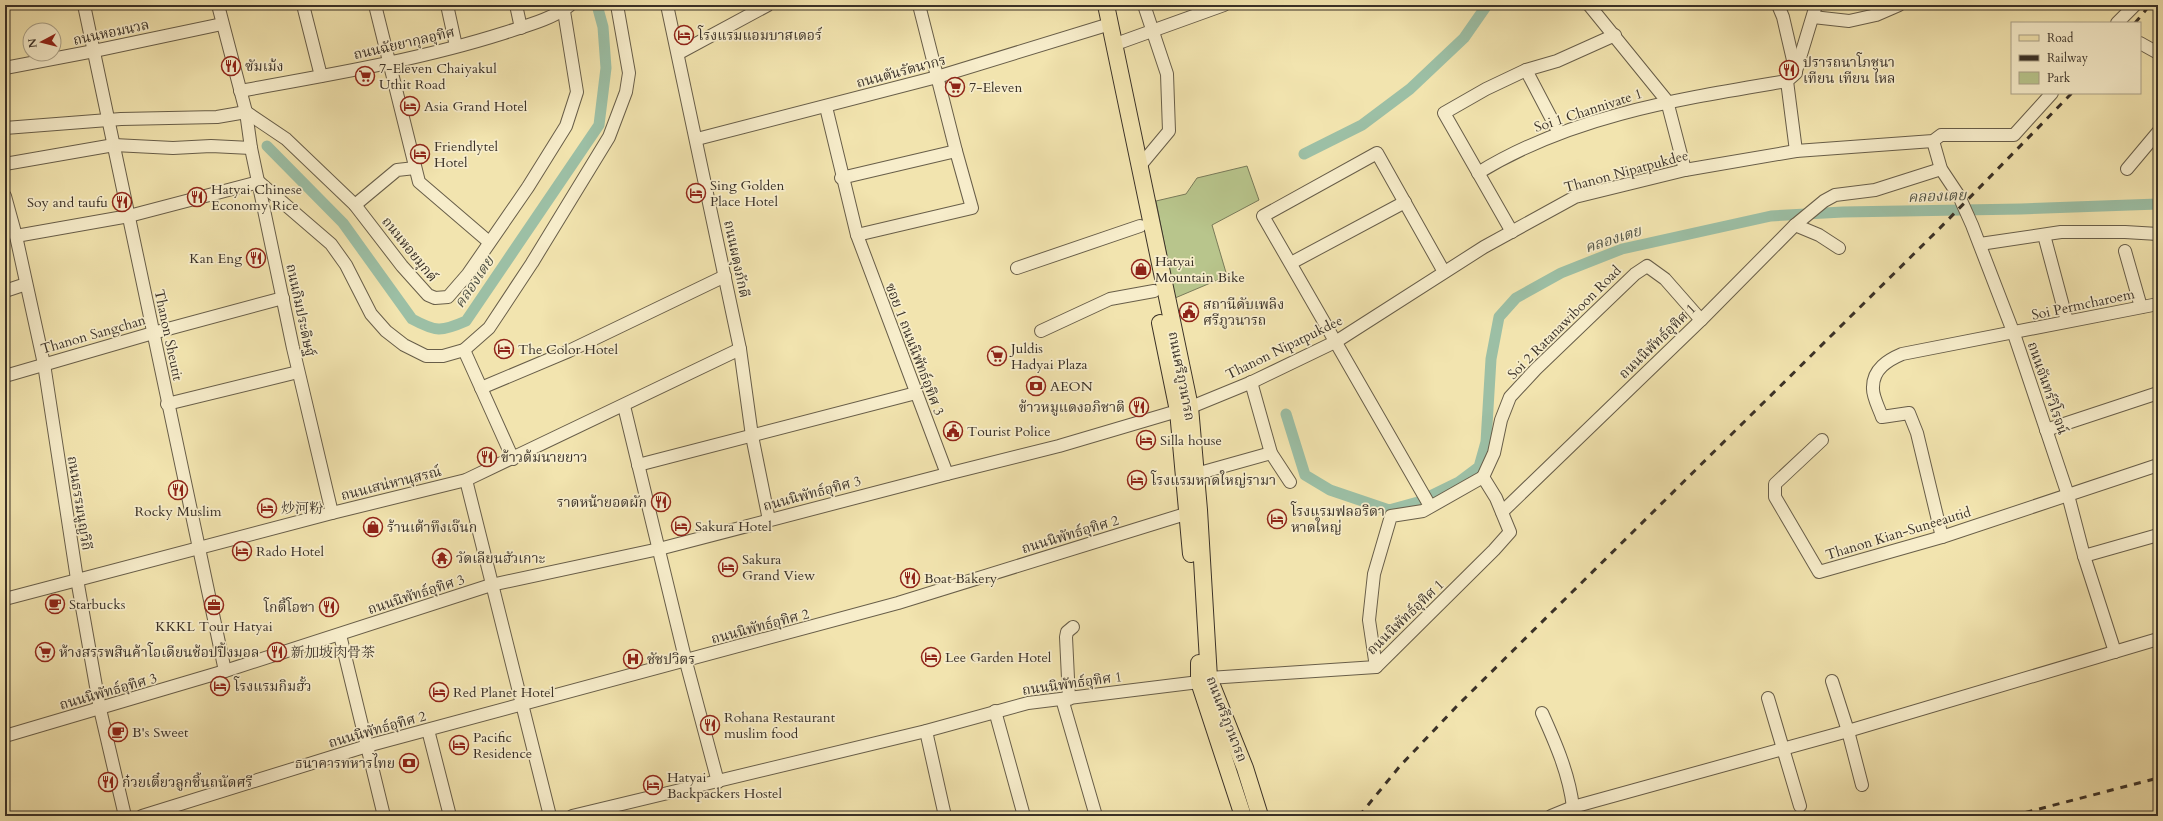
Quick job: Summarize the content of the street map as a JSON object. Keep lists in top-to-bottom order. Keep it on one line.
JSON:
{"streets":{"main road":["ถนนศรีภูวนารถ"],"street":["ถนนหอมนวล","ถนนฉัยยากุลอุทิศ","ถนนตันรัตนากร","Soi 1 Channivate 1","Thanon Nipatpukdee","ถนนหอยมุกต์","ถนนผดุงภักดี","Soi Permcharoem","ถนนกิมประดิษฐ์","Soi 2 Ratanawiboon Road","Thanon Sangchan","Thanon Sheutit","ถนนนิพัทธ์อุทิศ 1","ซอย 1 ถนนนิพัทธ์อุทิศ 3","ถนนจันทร์วิโรจน์","ถนนเสน่หานุสรณ์","ถนนนิพัทธ์อุทิศ 3","ถนนธรรมนูญวิถี","Thanon Kian-Suneeautid","ถนนนิพัทธ์อุทิศ 2"]},"crossings":[["ถนนหอมนวล","Thanon Sheutit"],["ถนนฉัยยากุลอุทิศ","ถนนหอยมุกต์"],["ถนนตันรัตนากร","ถนนผดุงภักดี"],["ถนนตันรัตนากร","ซอย 1 ถนนนิพัทธ์อุทิศ 3"],["ถนนตันรัตนากร","ถนนศรีภูวนารถ"],["Thanon Nipatpukdee","ถนนศรีภูวนารถ"],["Thanon Nipatpukdee","ถนนจันทร์วิโรจน์"],["Thanon Nipatpukdee","ถนนนิพัทธ์อุทิศ 3"],["ถนนหอยมุกต์","ถนนกิมประดิษฐ์"],["ถนนผดุงภักดี","ถนนเสน่หานุสรณ์"],["ถนนผดุงภักดี","ถนนนิพัทธ์อุทิศ 3"],["Soi Permcharoem","ถนนจันทร์วิโรจน์"],["Soi Permcharoem","Thanon Kian-Suneeautid"],["ถนนกิมประดิษฐ์","Thanon Sangchan"],["ถนนกิมประดิษฐ์","ถนนเสน่หานุสรณ์"],["Soi 2 Ratanawiboon Road","ถนนนิพัทธ์อุทิศ 1"],["Thanon Sangchan","Thanon Sheutit"],["Thanon Sangchan","ถนนธรรมนูญวิถี"],["Thanon Sheutit","ถนนเสน่หานุสรณ์"],["Thanon Sheutit","ถนนนิพัทธ์อุทิศ 3"],["ถนนนิพัทธ์อุทิศ 1","ถนนศรีภูวนารถ"],["ถนนนิพัทธ์อุทิศ 1","ถนนจันทร์วิโรจน์"],["ซอย 1 ถนนนิพัทธ์อุทิศ 3","ถนนนิพัทธ์อุทิศ 3"],["ถนนศรีภูวนารถ","ถนนนิพัทธ์อุทิศ 3"],["ถนนศรีภูวนารถ","ถนนนิพัทธ์อุทิศ 2"],["ถนนจันทร์วิโรจน์","Thanon Kian-Suneeautid"],["ถนนเสน่หานุสรณ์","ถนนธรรมนูญวิถี"],["ถนนนิพัทธ์อุทิศ 3","ถนนธรรมนูญวิถี"]],"water":["คลองเตย"],"places":{"hotel":["โรงแรมแอมบาสเดอร์","Asia Grand Hotel","Friendlytel Hotel","Sing Golden Place Hotel","The Color Hotel","Silla house","โรงแรมหาดใหญ่รามา","炒河粉","โรงแรมฟลอริดา หาดใหญ่","Sakura Hotel","Rado Hotel","Sakura Grand View","Lee Garden Hotel","โรงแรมกิมฮั้ว","Red Planet Hotel","Pacific Residence","Hatyai Backpackers Hostel"],"restaurant":["ซัมเม้ง","ปรารถนาโภชนา เทียน เทียน ไหล","Hatyai Chinese Economy Rice","Soy and taufu","Kan Eng","ข้าวหมูแดงอภิชาติ","ข้าวต้มนายยาว","Rocky Muslim","ราดหน้ายอดผัก","Boat Bakery","โกตี้โอชา","新加坡肉骨茶","Rohana Restaurant muslim food","ก๋วยเตี๋ยวลูกชิ้นถนัดศรี"],"supermarket":["7-Eleven Chaiyakul Uthit Road","7-Eleven","Juldis Hadyai Plaza","ห้างสรรพสินค้าโอเดียนช้อปปิ้งมอล"],"shop":["Hatyai Mountain Bike","ร้านเต้าทึงเจ๊นก"],"public building":["สถานีดับเพลิง ศรีภูวนารถ","Tourist Police"],"bank":["AEON","ธนาคารทหารไทย"],"temple":["วัดเลียนฮัวเกาะ"],"cafe":["Starbucks","B's Sweet"],"office":["KKKL Tour Hatyai"],"hospital":["ชัชปวิตร"]},"legend":["Road","Railway","Park"],"north":"left"}
